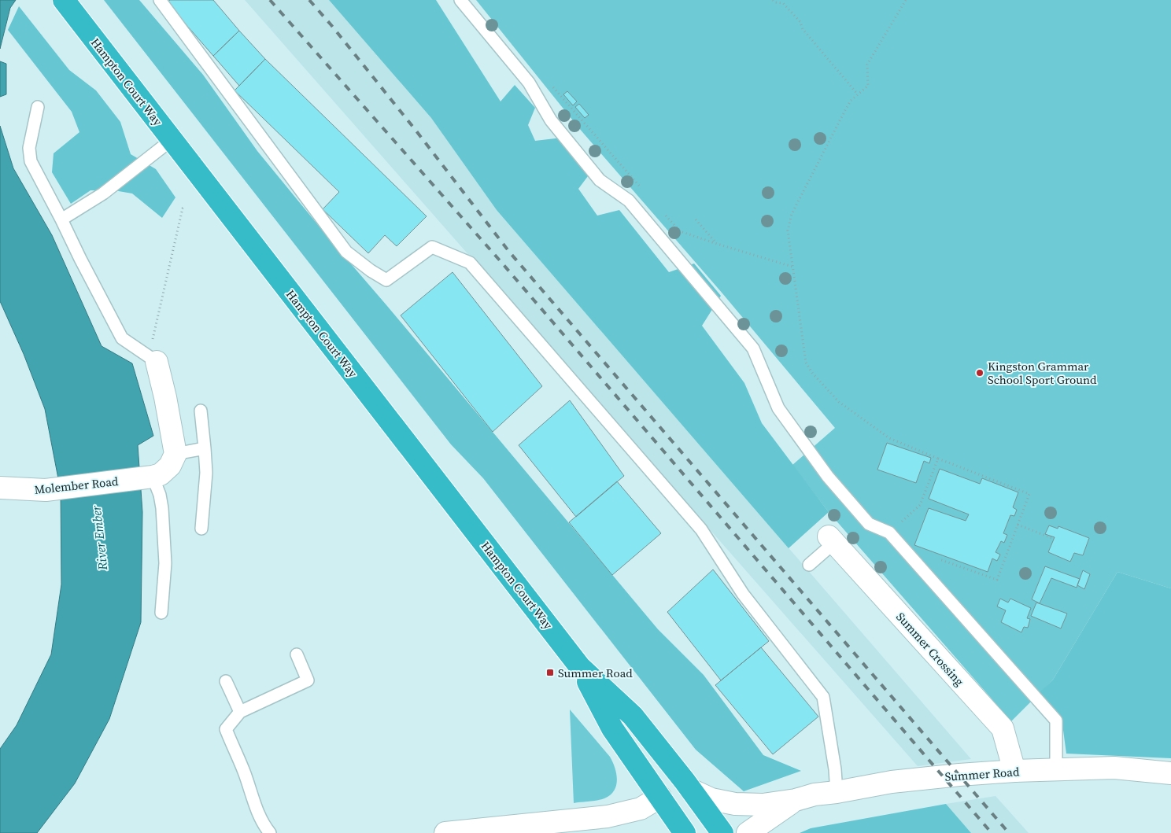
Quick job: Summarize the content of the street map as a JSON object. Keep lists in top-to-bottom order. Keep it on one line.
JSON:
{"streets":{"highway":["Hampton Court Way"],"street":["Molember Road","Summer Crossing","Summer Road"]},"crossings":[["Hampton Court Way","Summer Road"],["Summer Crossing","Summer Road"]],"water":["River Ember"],"places":{"other":["Kingston Grammar School Sport Ground"],"transit":["Summer Road"]}}
